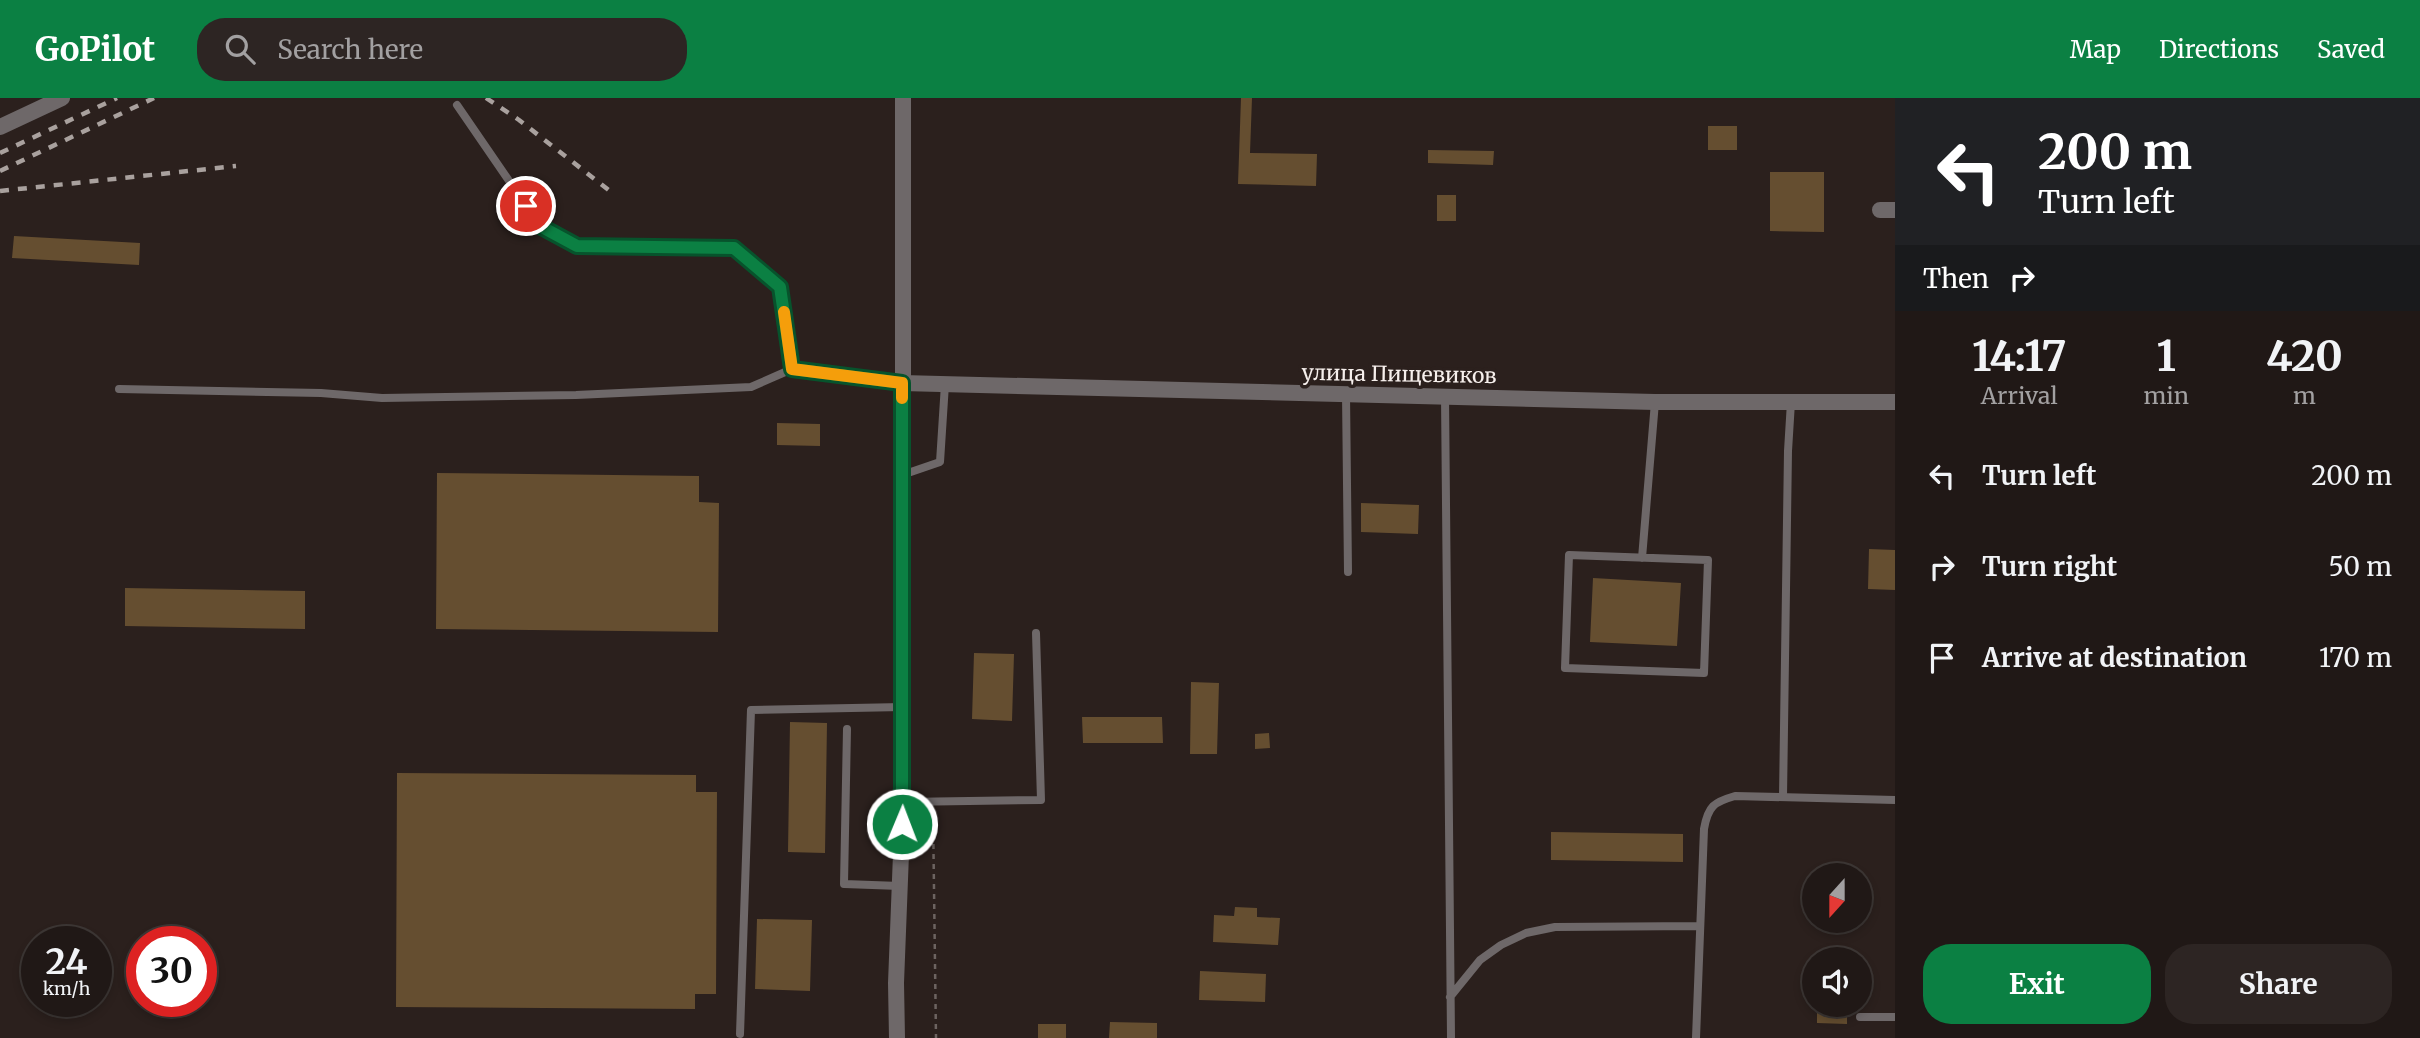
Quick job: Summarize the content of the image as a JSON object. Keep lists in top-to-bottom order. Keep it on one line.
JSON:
{"streets":{"street":["улица Пищевиков"]},"north":"bottom","page":{"header":"GoPilot","search":"Search here","nav":["Map","Directions","Saved"],"turn":["200 m","Turn left"],"then":"Then","eta":["14:17","Arrival","1","min","420","m"],"list":[{"name":"Turn left","value":"200 m"},{"name":"Turn right","value":"50 m"},{"name":"Arrive at destination","value":"170 m"}],"speed":"24 km/h","limit":"30","buttons":["Exit","Share"]}}
